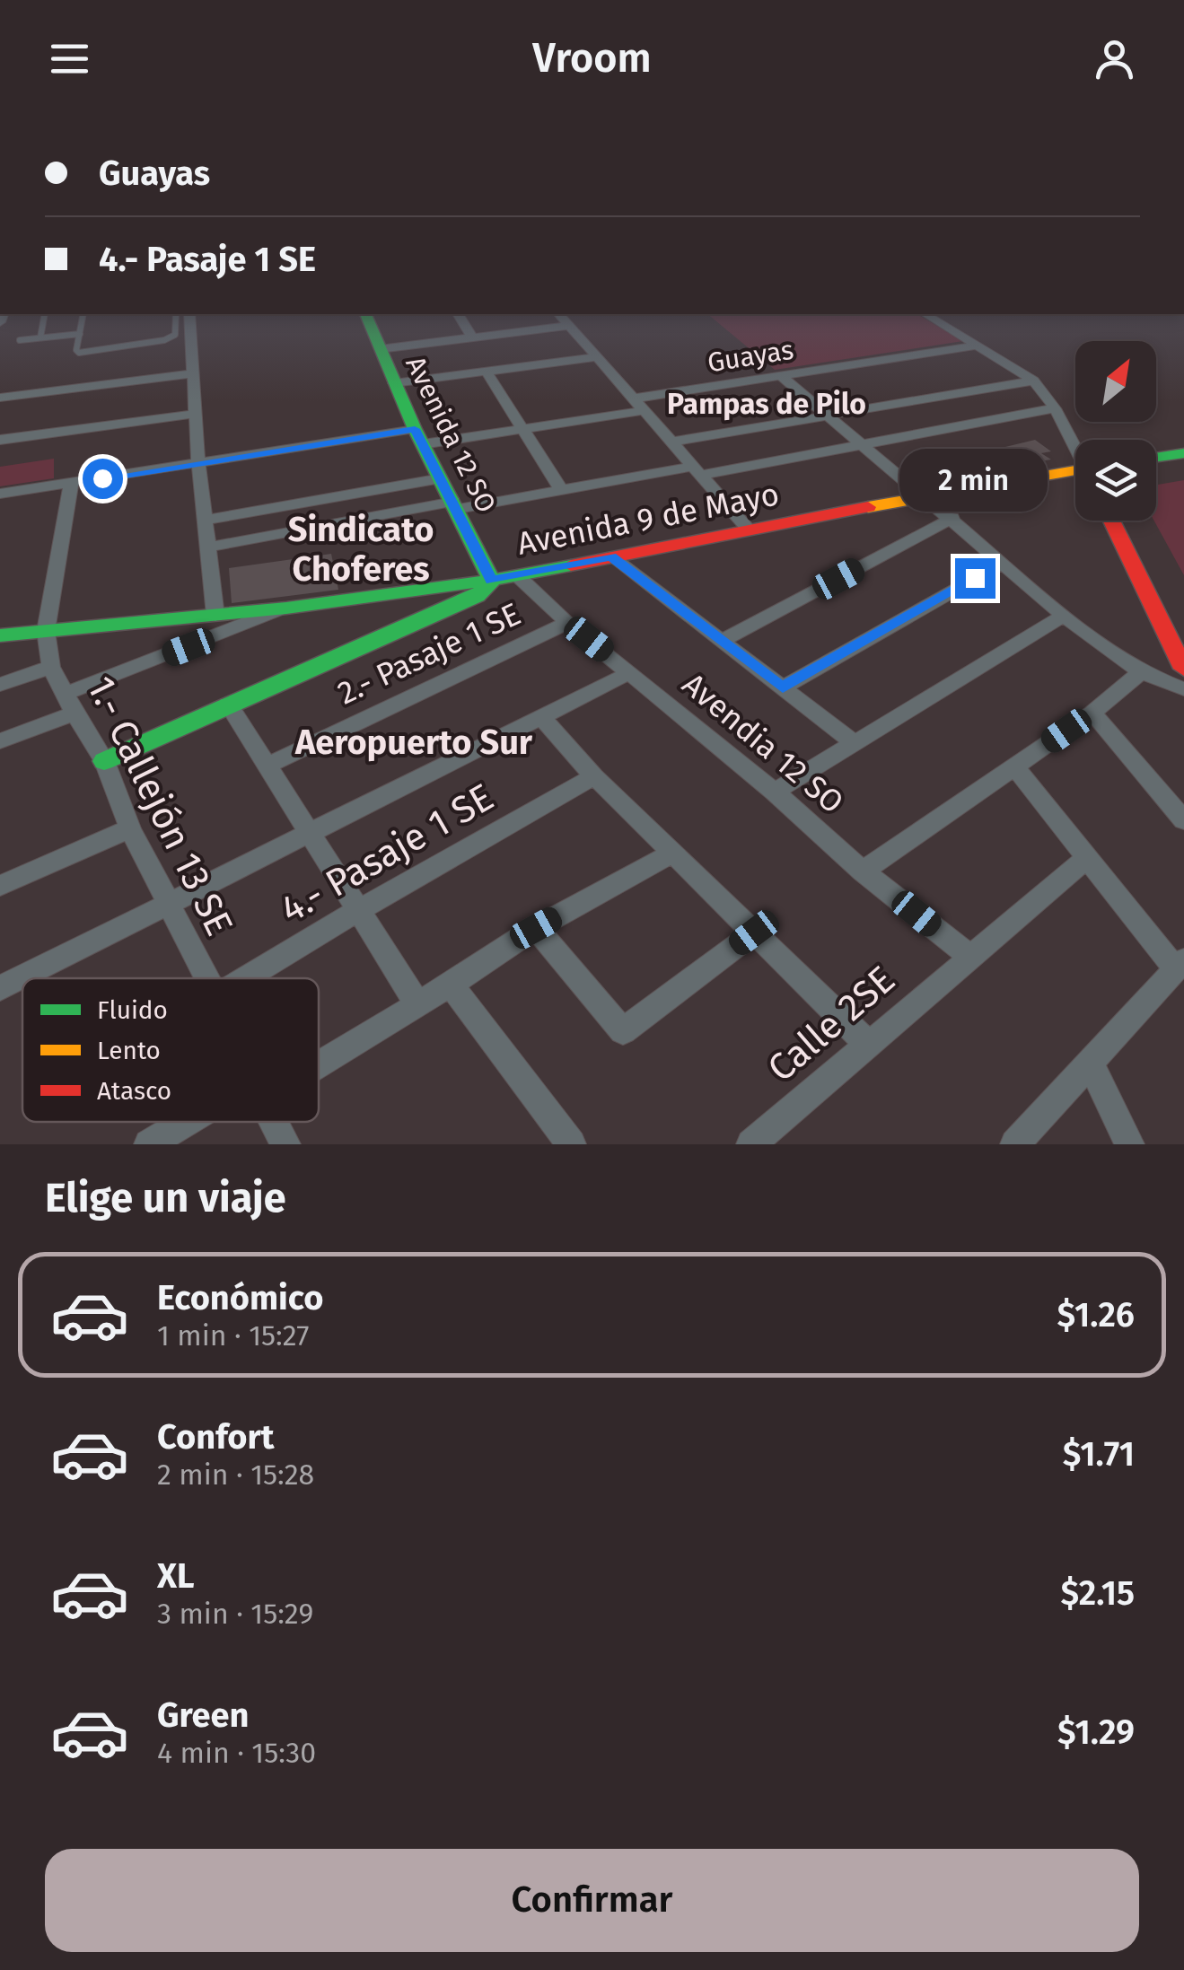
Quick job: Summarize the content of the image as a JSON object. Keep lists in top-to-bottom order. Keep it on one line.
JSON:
{"streets":{"street":["Guayas","Avenida 12 SO","Avenida 9 de Mayo","2.- Pasaje 1 SE","Avendia 12 SO","1.- Callejón 13 SE","4.- Pasaje 1 SE","Calle 2SE"]},"crossings":[["Guayas","Avenida 12 SO"],["Avenida 12 SO","Avenida 9 de Mayo"],["Avenida 9 de Mayo","Avendia 12 SO"],["Avenida 9 de Mayo","1.- Callejón 13 SE"],["2.- Pasaje 1 SE","Avendia 12 SO"],["Avendia 12 SO","Calle 2SE"]],"districts":["Pampas de Pilo","Sindicato Choferes","Aeropuerto Sur"],"legend":["Fluido","Lento","Atasco"],"north":"top right","page":{"header":"Vroom","banner":["Guayas","4.- Pasaje 1 SE"],"bubble":"2 min","heading":"Elige un viaje","list":[{"name":"Económico","note":"1 min · 15:27","value":"$1.26"},{"name":"Confort","note":"2 min · 15:28","value":"$1.71"},{"name":"XL","note":"3 min · 15:29","value":"$2.15"},{"name":"Green","note":"4 min · 15:30","value":"$1.29"}],"buttons":"Confirmar"}}
